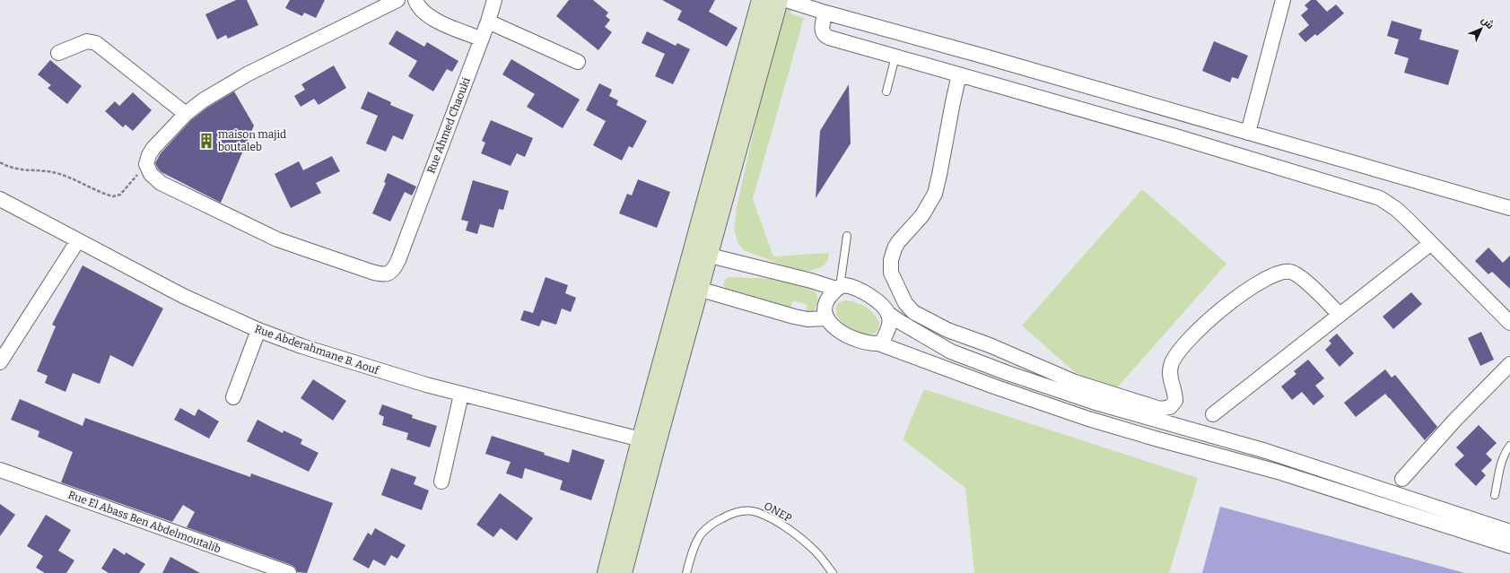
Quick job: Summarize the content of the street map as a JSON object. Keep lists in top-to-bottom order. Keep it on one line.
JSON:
{"streets":{"street":["Rue Ahmed Chaouki","Rue Abderahmane B. Aouf","Rue El Abass Ben Abdelmoutalib"],"lane":["ONEP"]},"places":{"building":["maison majid boutaleb"]},"north":"top right"}
